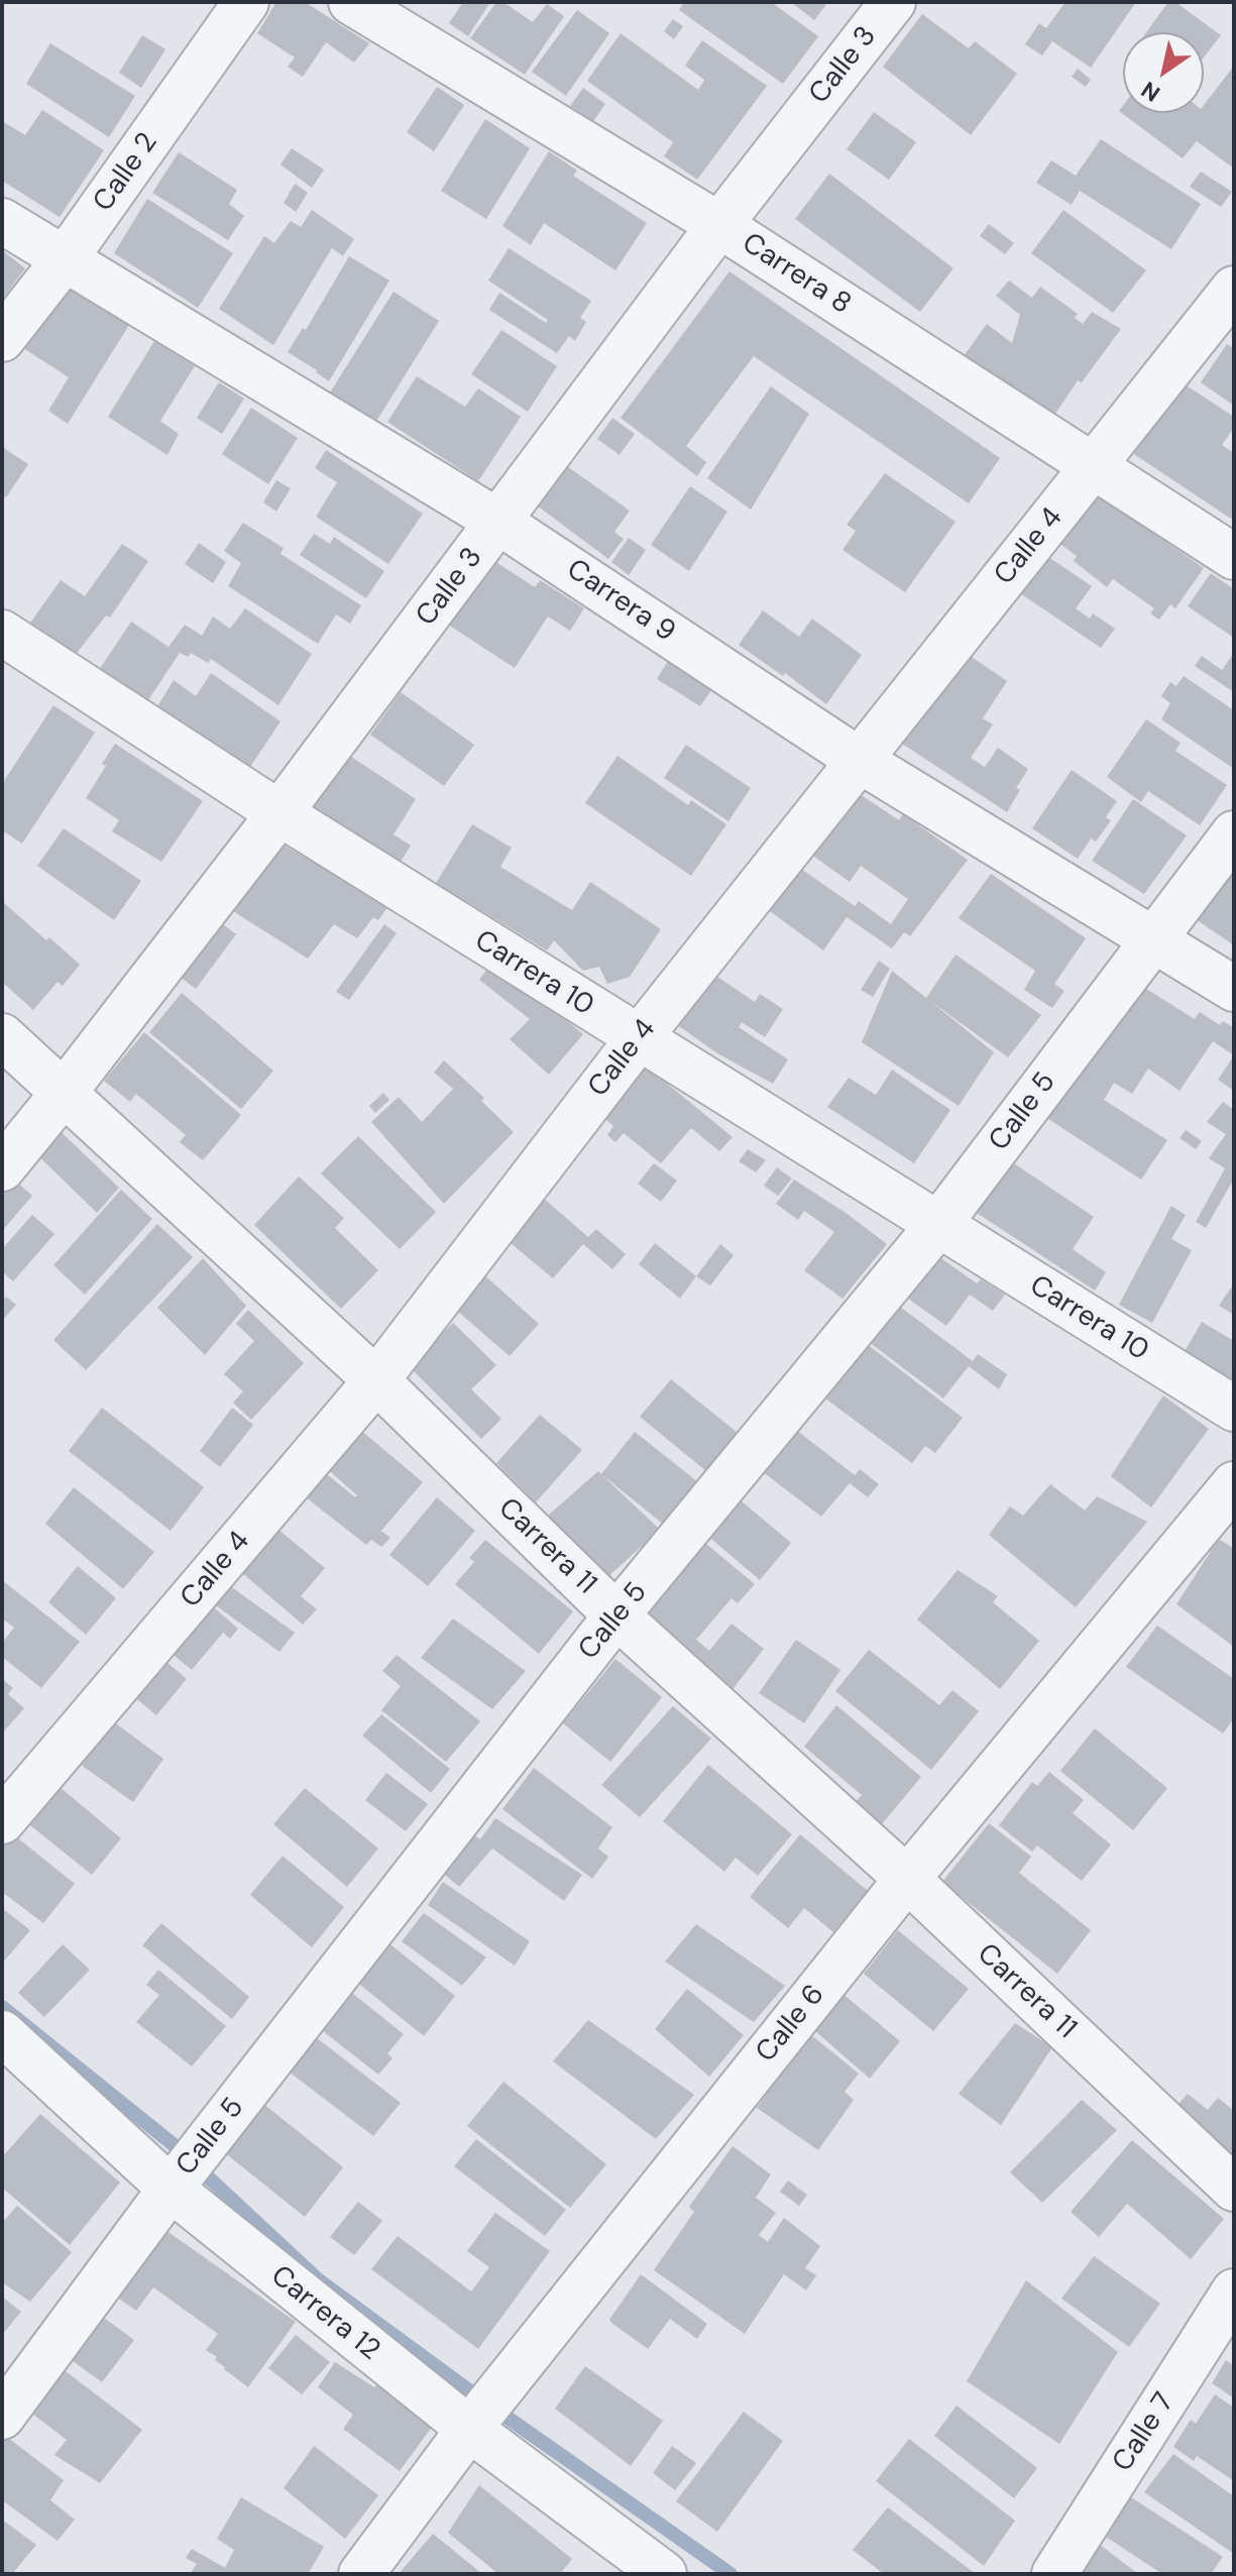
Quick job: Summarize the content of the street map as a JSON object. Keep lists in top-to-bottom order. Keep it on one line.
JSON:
{"streets":{"street":["Calle 3","Calle 2","Carrera 8","Calle 4","Carrera 9","Carrera 10","Calle 5","Carrera 11","Calle 6","Carrera 12","Calle 7"]},"crossings":[["Calle 3","Carrera 8"],["Calle 3","Carrera 9"],["Calle 3","Carrera 10"],["Calle 3","Carrera 11"],["Calle 2","Carrera 9"],["Carrera 8","Calle 4"],["Calle 4","Carrera 9"],["Calle 4","Carrera 10"],["Calle 4","Carrera 11"],["Carrera 9","Calle 5"],["Carrera 10","Calle 5"],["Calle 5","Carrera 11"],["Calle 5","Carrera 12"],["Carrera 11","Calle 6"],["Calle 6","Carrera 12"]],"north":"bottom left"}
